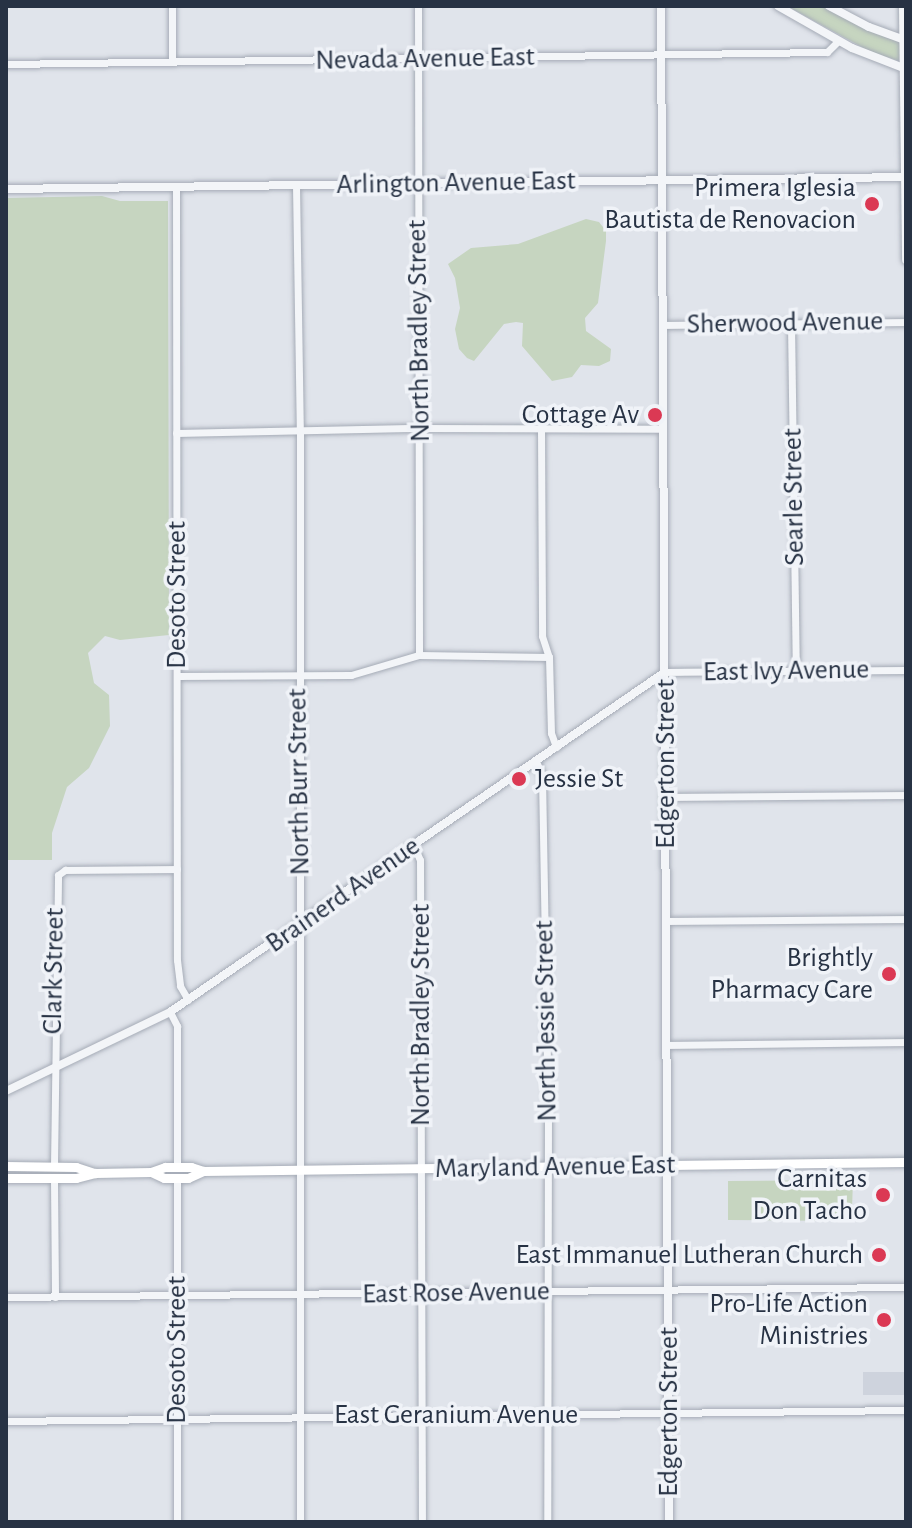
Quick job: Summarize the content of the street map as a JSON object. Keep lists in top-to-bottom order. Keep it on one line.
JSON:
{"streets":{"main road":["Maryland Avenue East"],"street":["Nevada Avenue East","Arlington Avenue East","Sherwood Avenue","North Bradley Street","Searle Street","Desoto Street","East Ivy Avenue","Edgerton Street","North Burr Street","Brainerd Avenue","Clark Street","North Jessie Street","East Rose Avenue","East Geranium Avenue"]},"crossings":[["Nevada Avenue East","North Bradley Street"],["Nevada Avenue East","Edgerton Street"],["Arlington Avenue East","North Bradley Street"],["Arlington Avenue East","Desoto Street"],["Arlington Avenue East","Edgerton Street"],["Arlington Avenue East","North Burr Street"],["Sherwood Avenue","Searle Street"],["Sherwood Avenue","Edgerton Street"],["North Bradley Street","Brainerd Avenue"],["North Bradley Street","Maryland Avenue East"],["North Bradley Street","East Rose Avenue"],["North Bradley Street","East Geranium Avenue"],["Searle Street","East Ivy Avenue"],["Desoto Street","Brainerd Avenue"],["Desoto Street","Clark Street"],["Desoto Street","Maryland Avenue East"],["Desoto Street","East Rose Avenue"],["Desoto Street","East Geranium Avenue"],["East Ivy Avenue","Edgerton Street"],["East Ivy Avenue","Brainerd Avenue"],["Edgerton Street","Brainerd Avenue"],["Edgerton Street","Maryland Avenue East"],["Edgerton Street","East Rose Avenue"],["Edgerton Street","East Geranium Avenue"],["North Burr Street","Brainerd Avenue"],["North Burr Street","Maryland Avenue East"],["North Burr Street","East Rose Avenue"],["North Burr Street","East Geranium Avenue"],["Brainerd Avenue","Clark Street"],["Brainerd Avenue","North Jessie Street"],["Clark Street","Maryland Avenue East"],["North Jessie Street","Maryland Avenue East"],["North Jessie Street","East Rose Avenue"],["North Jessie Street","East Geranium Avenue"]],"places":["Primera Iglesia Bautista de Renovacion","Cottage Av","Jessie St","Brightly Pharmacy Care","Carnitas Don Tacho","East Immanuel Lutheran Church","Pro-Life Action Ministries"]}
